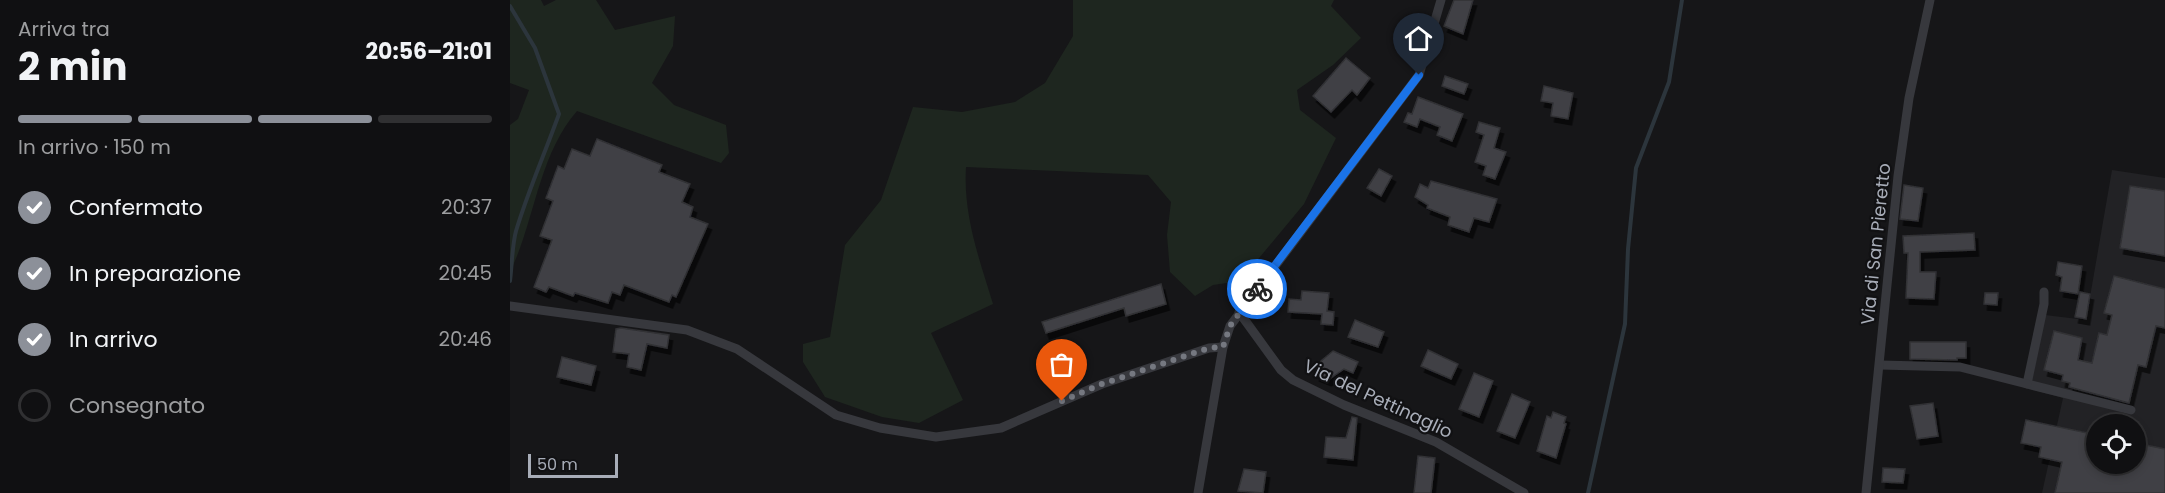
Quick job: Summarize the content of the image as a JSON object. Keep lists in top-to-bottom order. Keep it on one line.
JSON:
{"streets":{"street":["Via di San Pieretto","Via del Pettinaglio"]},"scale_bar":"50 m","page":{"heading":["2 min","Arriva tra","20:56–21:01"],"bar":"In arrivo · 150 m","list":[["Confermato","20:37"],["In preparazione","20:45"],["In arrivo","20:46"],"Consegnato"],"scale":"50 m"}}
